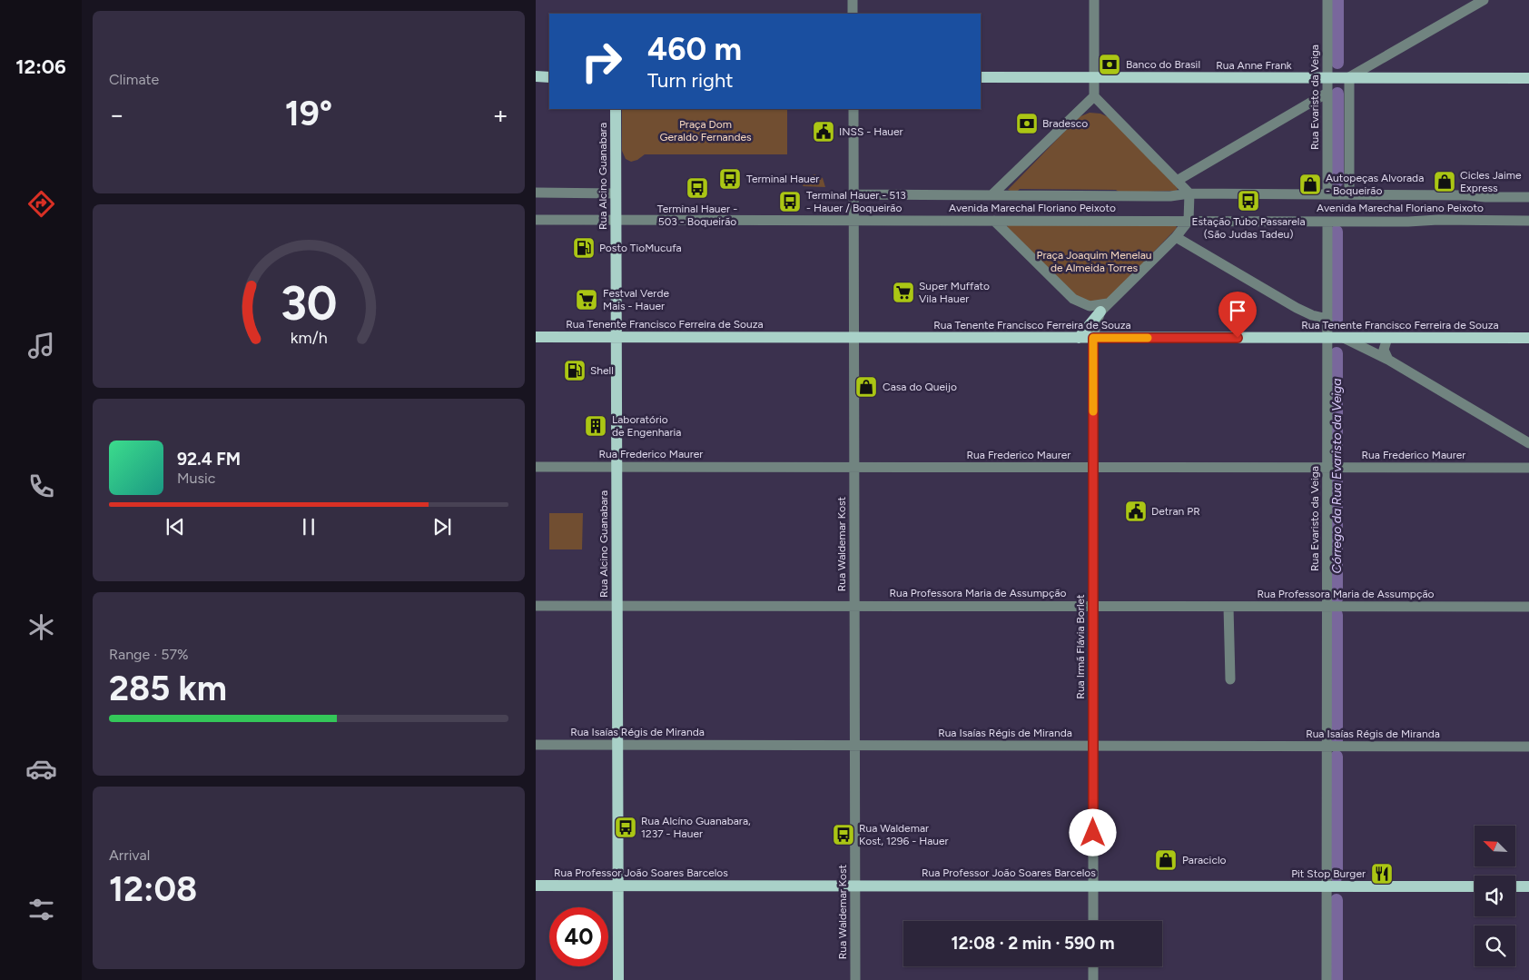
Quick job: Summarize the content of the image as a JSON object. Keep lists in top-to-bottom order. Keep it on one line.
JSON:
{"streets":{"main road":["Rua Anne Frank","Rua Alcino Guanabara","Rua Tenente Francisco Ferreira de Souza","Rua Professor João Soares Barcelos"],"street":["Rua Evaristo da Veiga","Avenida Marechal Floriano Peixoto","Rua Frederico Maurer","Rua Waldemar Kost","Rua Professora Maria de Assumpção","Rua Irmã Flávia Borlet","Rua Isaías Régis de Miranda"]},"crossings":[["Rua Anne Frank","Rua Evaristo da Veiga"],["Rua Evaristo da Veiga","Avenida Marechal Floriano Peixoto"],["Rua Evaristo da Veiga","Rua Tenente Francisco Ferreira de Souza"],["Rua Evaristo da Veiga","Rua Frederico Maurer"],["Rua Evaristo da Veiga","Rua Professora Maria de Assumpção"],["Rua Evaristo da Veiga","Rua Isaías Régis de Miranda"],["Rua Evaristo da Veiga","Rua Professor João Soares Barcelos"],["Rua Alcino Guanabara","Avenida Marechal Floriano Peixoto"],["Rua Alcino Guanabara","Rua Tenente Francisco Ferreira de Souza"],["Rua Alcino Guanabara","Rua Frederico Maurer"],["Rua Alcino Guanabara","Rua Professora Maria de Assumpção"],["Rua Alcino Guanabara","Rua Isaías Régis de Miranda"],["Rua Alcino Guanabara","Rua Professor João Soares Barcelos"],["Avenida Marechal Floriano Peixoto","Rua Waldemar Kost"],["Rua Tenente Francisco Ferreira de Souza","Rua Waldemar Kost"],["Rua Tenente Francisco Ferreira de Souza","Rua Irmã Flávia Borlet"],["Rua Frederico Maurer","Rua Waldemar Kost"],["Rua Frederico Maurer","Rua Irmã Flávia Borlet"],["Rua Waldemar Kost","Rua Professora Maria de Assumpção"],["Rua Waldemar Kost","Rua Isaías Régis de Miranda"],["Rua Waldemar Kost","Rua Professor João Soares Barcelos"],["Rua Professora Maria de Assumpção","Rua Irmã Flávia Borlet"],["Rua Irmã Flávia Borlet","Rua Isaías Régis de Miranda"],["Rua Irmã Flávia Borlet","Rua Professor João Soares Barcelos"]],"water":["Córrego da Rua Evaristo da Veiga"],"parks":["Praça Dom Geraldo Fernandes","Praça Joaquim Menelau de Almeida Torres"],"places":{"bank":["Banco do Brasil","Bradesco"],"public building":["INSS - Hauer","Detran PR"],"bus stop":["Terminal Hauer","Terminal Hauer - 503 - Boqueirão","Estação Tubo Passarela (São Judas Tadeu)","Terminal Hauer - 513 - Hauer / Boqueirão","Rua Alcíno Guanabara, 1237 - Hauer","Rua Waldemar Kost, 1296 - Hauer"],"shop":["Cicles Jaime Express","Autopeças Alvorada - Boqueirão","Casa do Queijo","Paraciclo"],"fuel station":["Posto TioMucufa","Shell"],"supermarket":["Super Muffato Vila Hauer","Festval Verde Mais - Hauer"],"building":["Laboratório de Engenharia"],"restaurant":["Pit Stop Burger"]},"north":"top left","page":{"tabs":"12:06","tile":["Climate",["Range · 57%","285 km"],["Arrival","12:08"]],"turn":["460 m","Turn right"],"heat":["−","19°","+"],"song":["92.4 FM","Music"],"limit":"40","trip":"12:08 · 2 min · 590 m","gauge":["30","km/h"]}}
